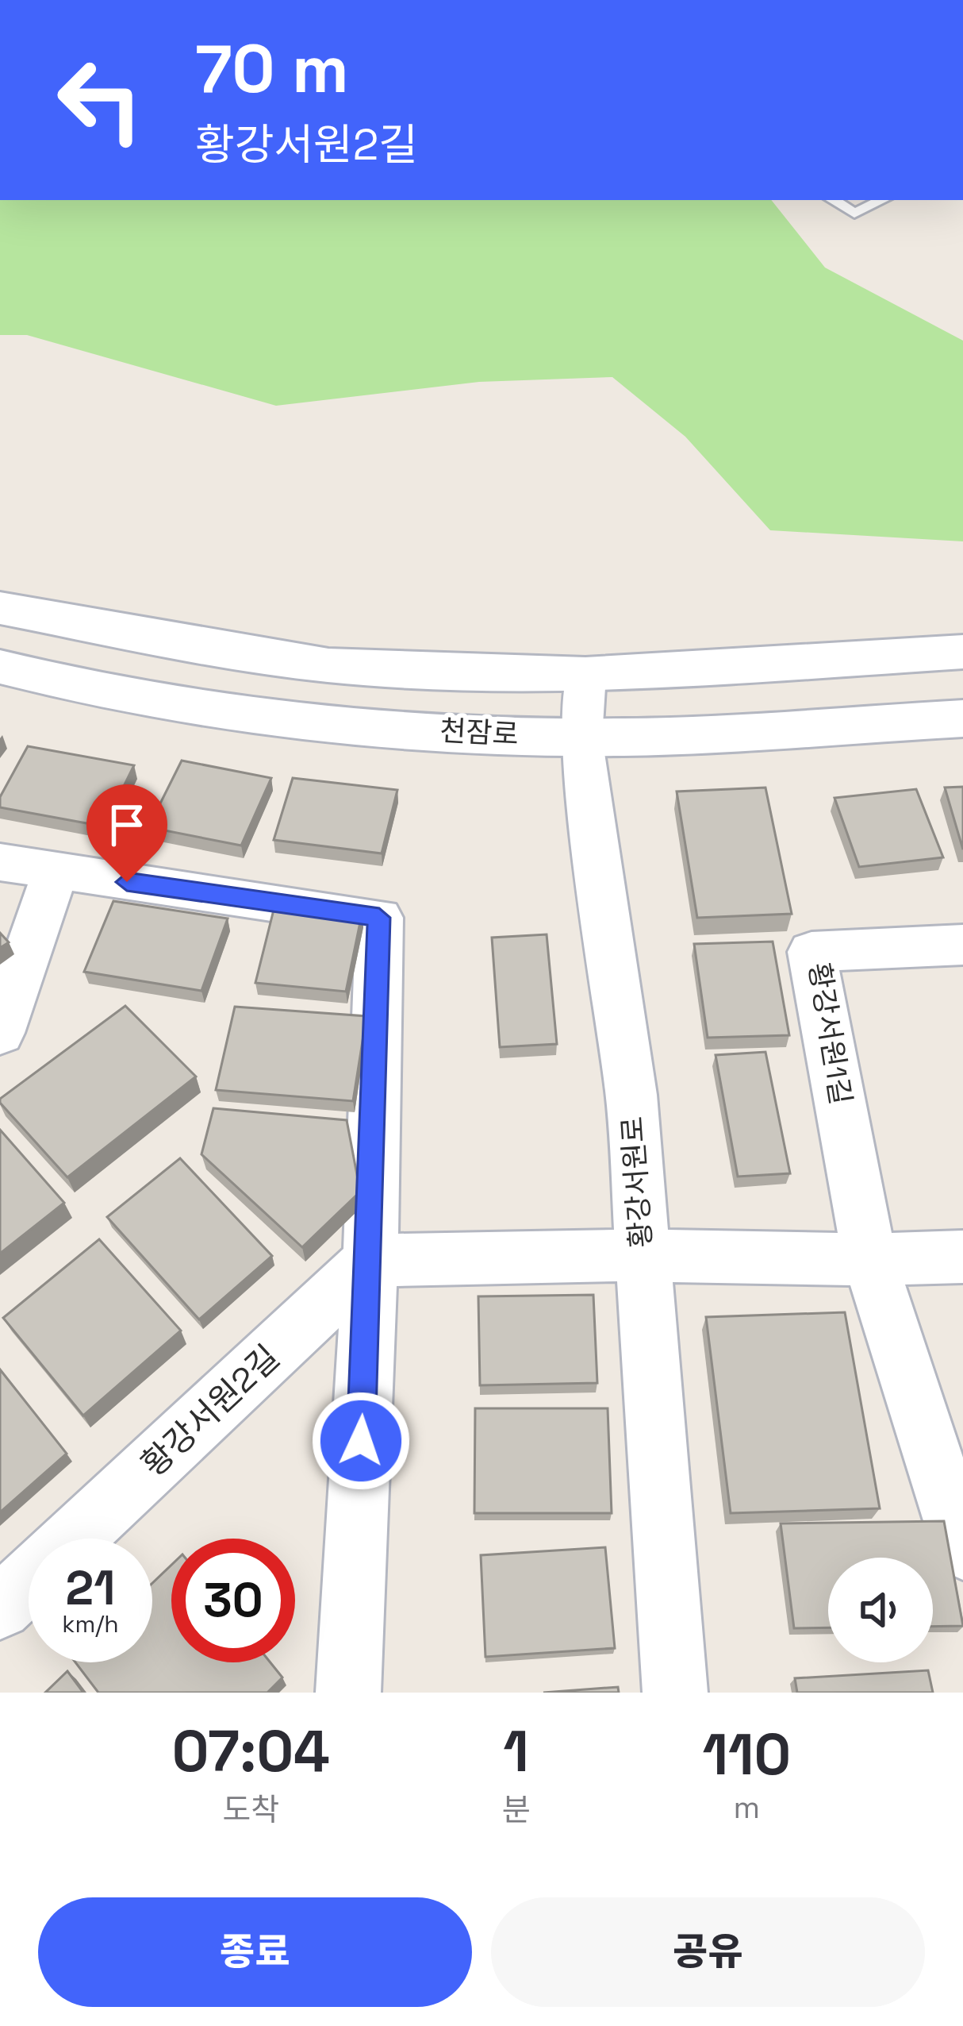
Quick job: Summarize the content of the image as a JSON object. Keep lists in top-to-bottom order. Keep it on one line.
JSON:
{"streets":{"street":["천잠로","황강서원1길","황강서원로","황강서원2길"]},"crossings":[["천잠로","황강서원로"]],"page":{"turn":["70 m","황강서원2길"],"speed":"21 km/h","limit":"30","eta":["07:04","도착","1","분","110","m"],"buttons":["종료","공유"]}}
